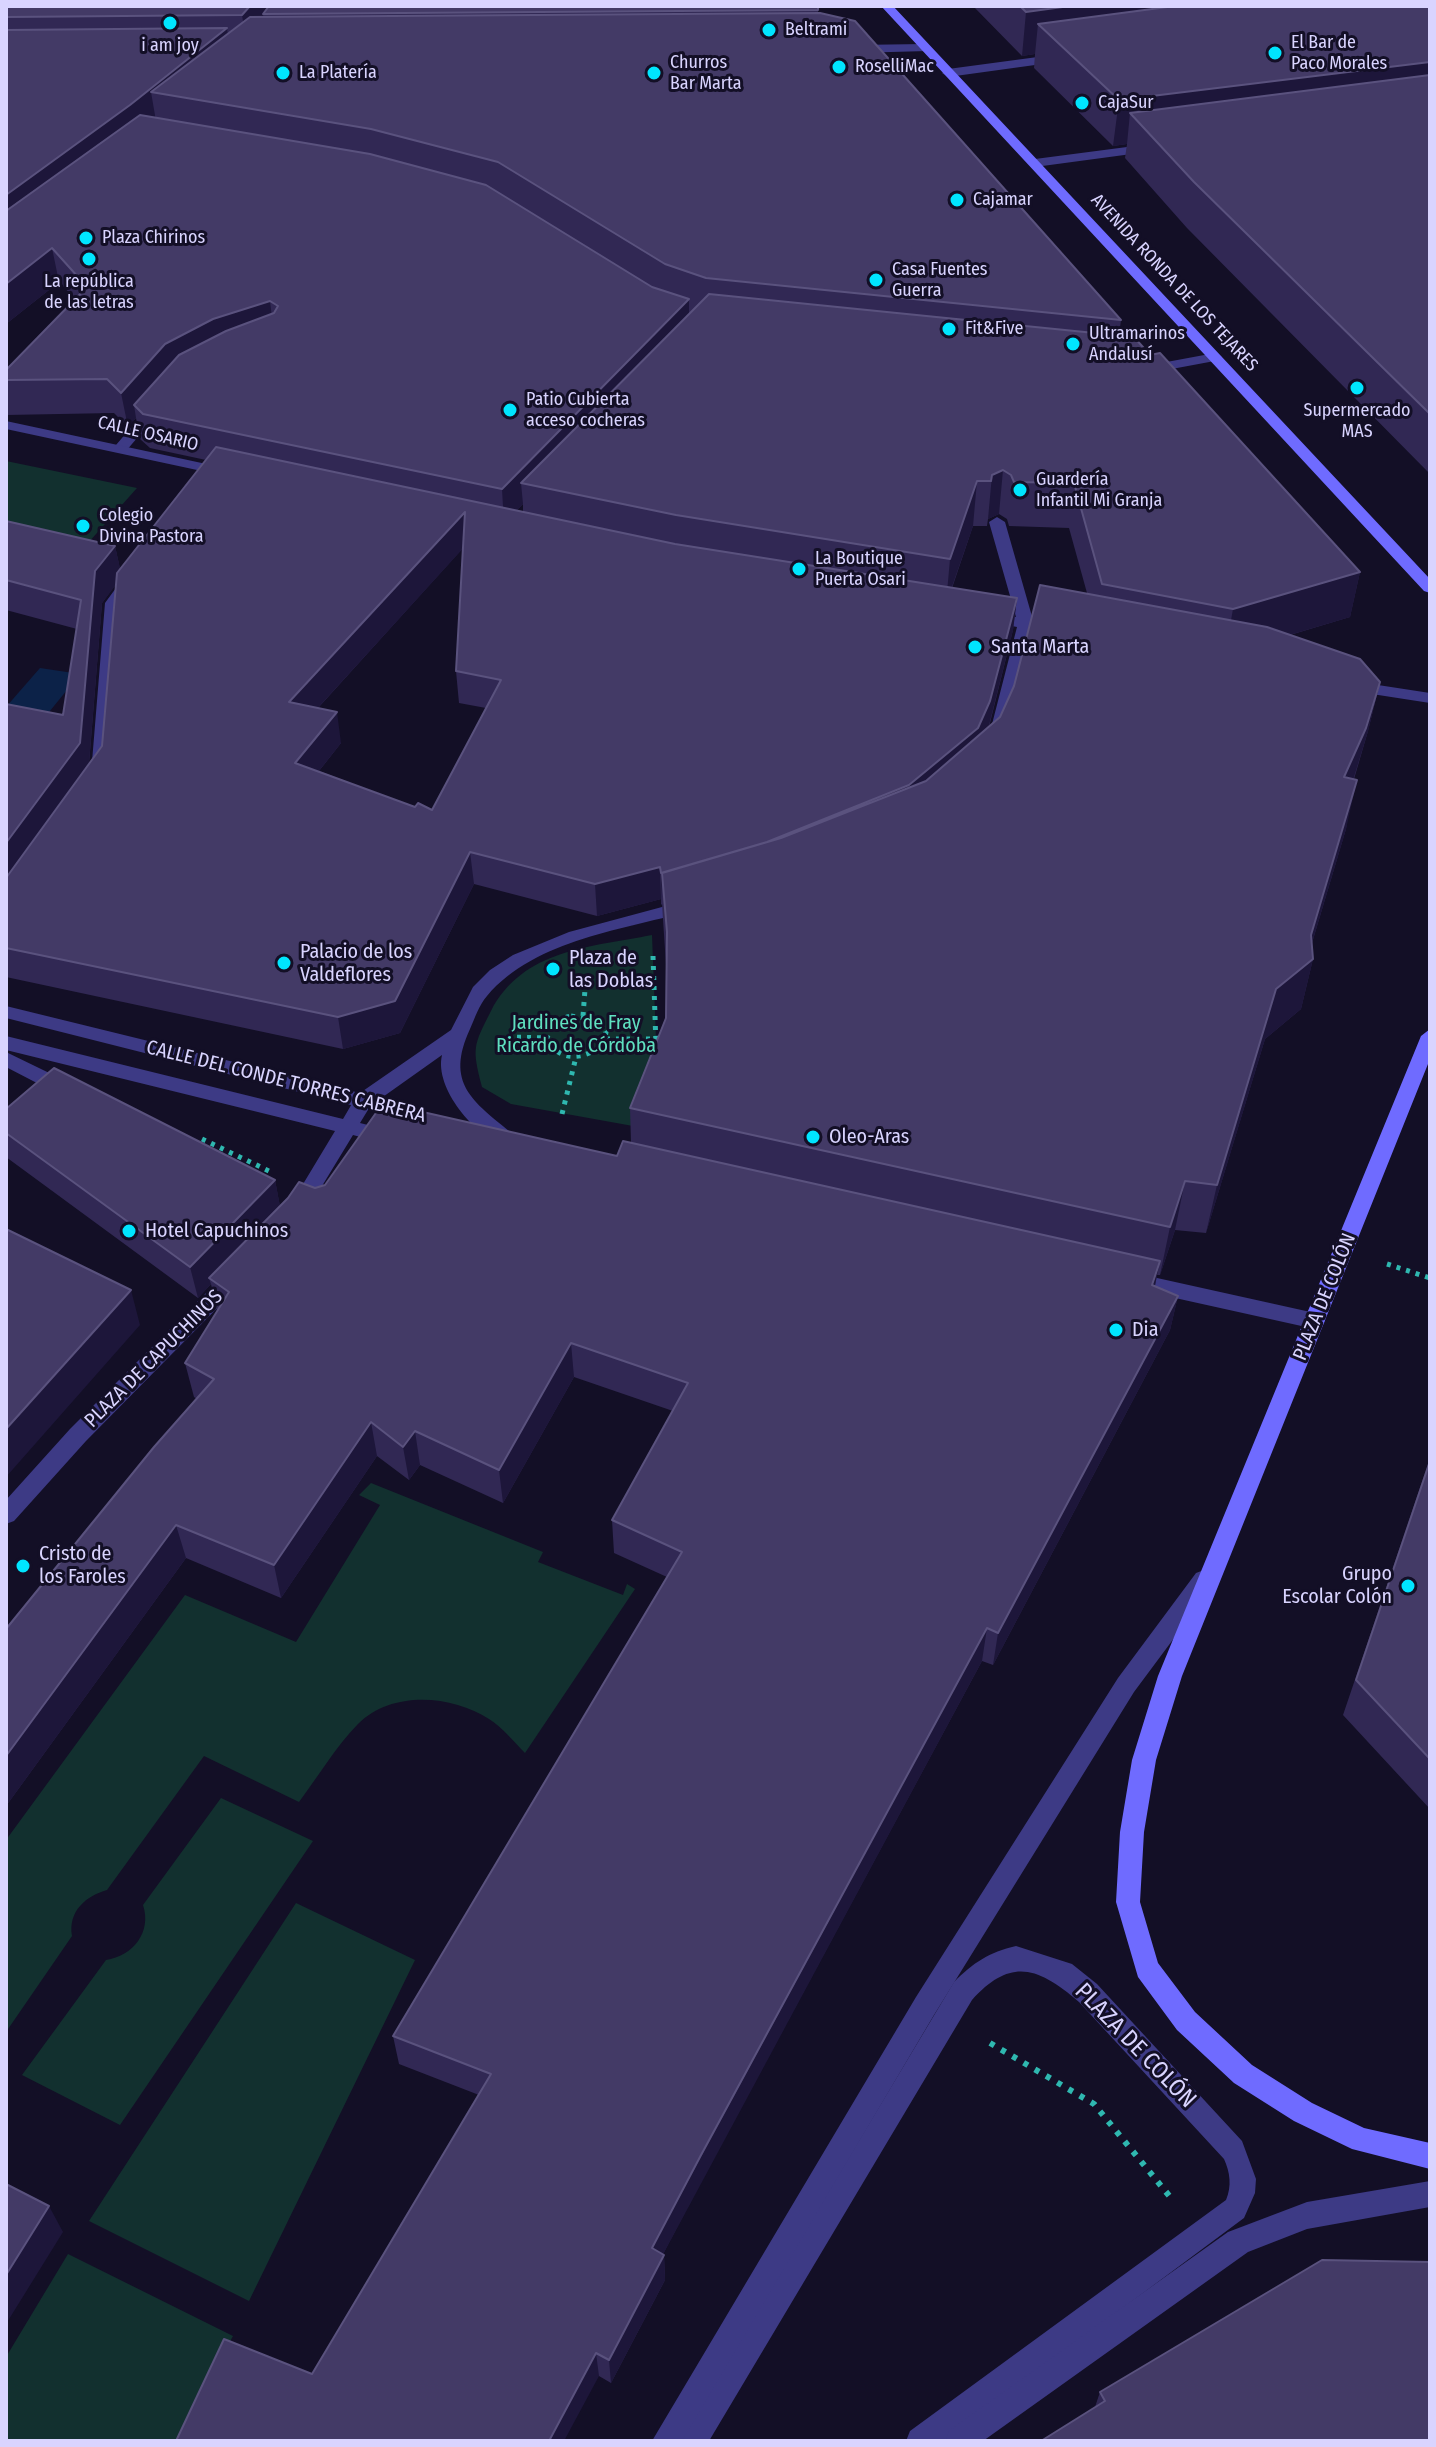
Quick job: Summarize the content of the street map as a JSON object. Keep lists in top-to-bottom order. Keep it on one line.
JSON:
{"streets":{"main road":["AVENIDA RONDA DE LOS TEJARES","PLAZA DE COLÓN"],"street":["CALLE OSARIO","CALLE DEL CONDE TORRES CABRERA","PLAZA DE CAPUCHINOS"]},"parks":["Jardines de Fray Ricardo de Córdoba"],"places":["i am joy","Beltrami","El Bar de Paco Morales","RoselliMac","La Platería","Churros Bar Marta","CajaSur","Cajamar","Plaza Chirinos","La república de las letras","Casa Fuentes Guerra","Fit&Five","Ultramarinos Andalusí","Supermercado MAS","Patio Cubierta acceso cocheras","Guardería Infantil Mi Granja","Colegio Divina Pastora","La Boutique Puerta Osari","Santa Marta","Palacio de los Valdeflores","Plaza de las Doblas","Oleo-Aras","Hotel Capuchinos","Dia","Cristo de los Faroles","Grupo Escolar Colón"]}
